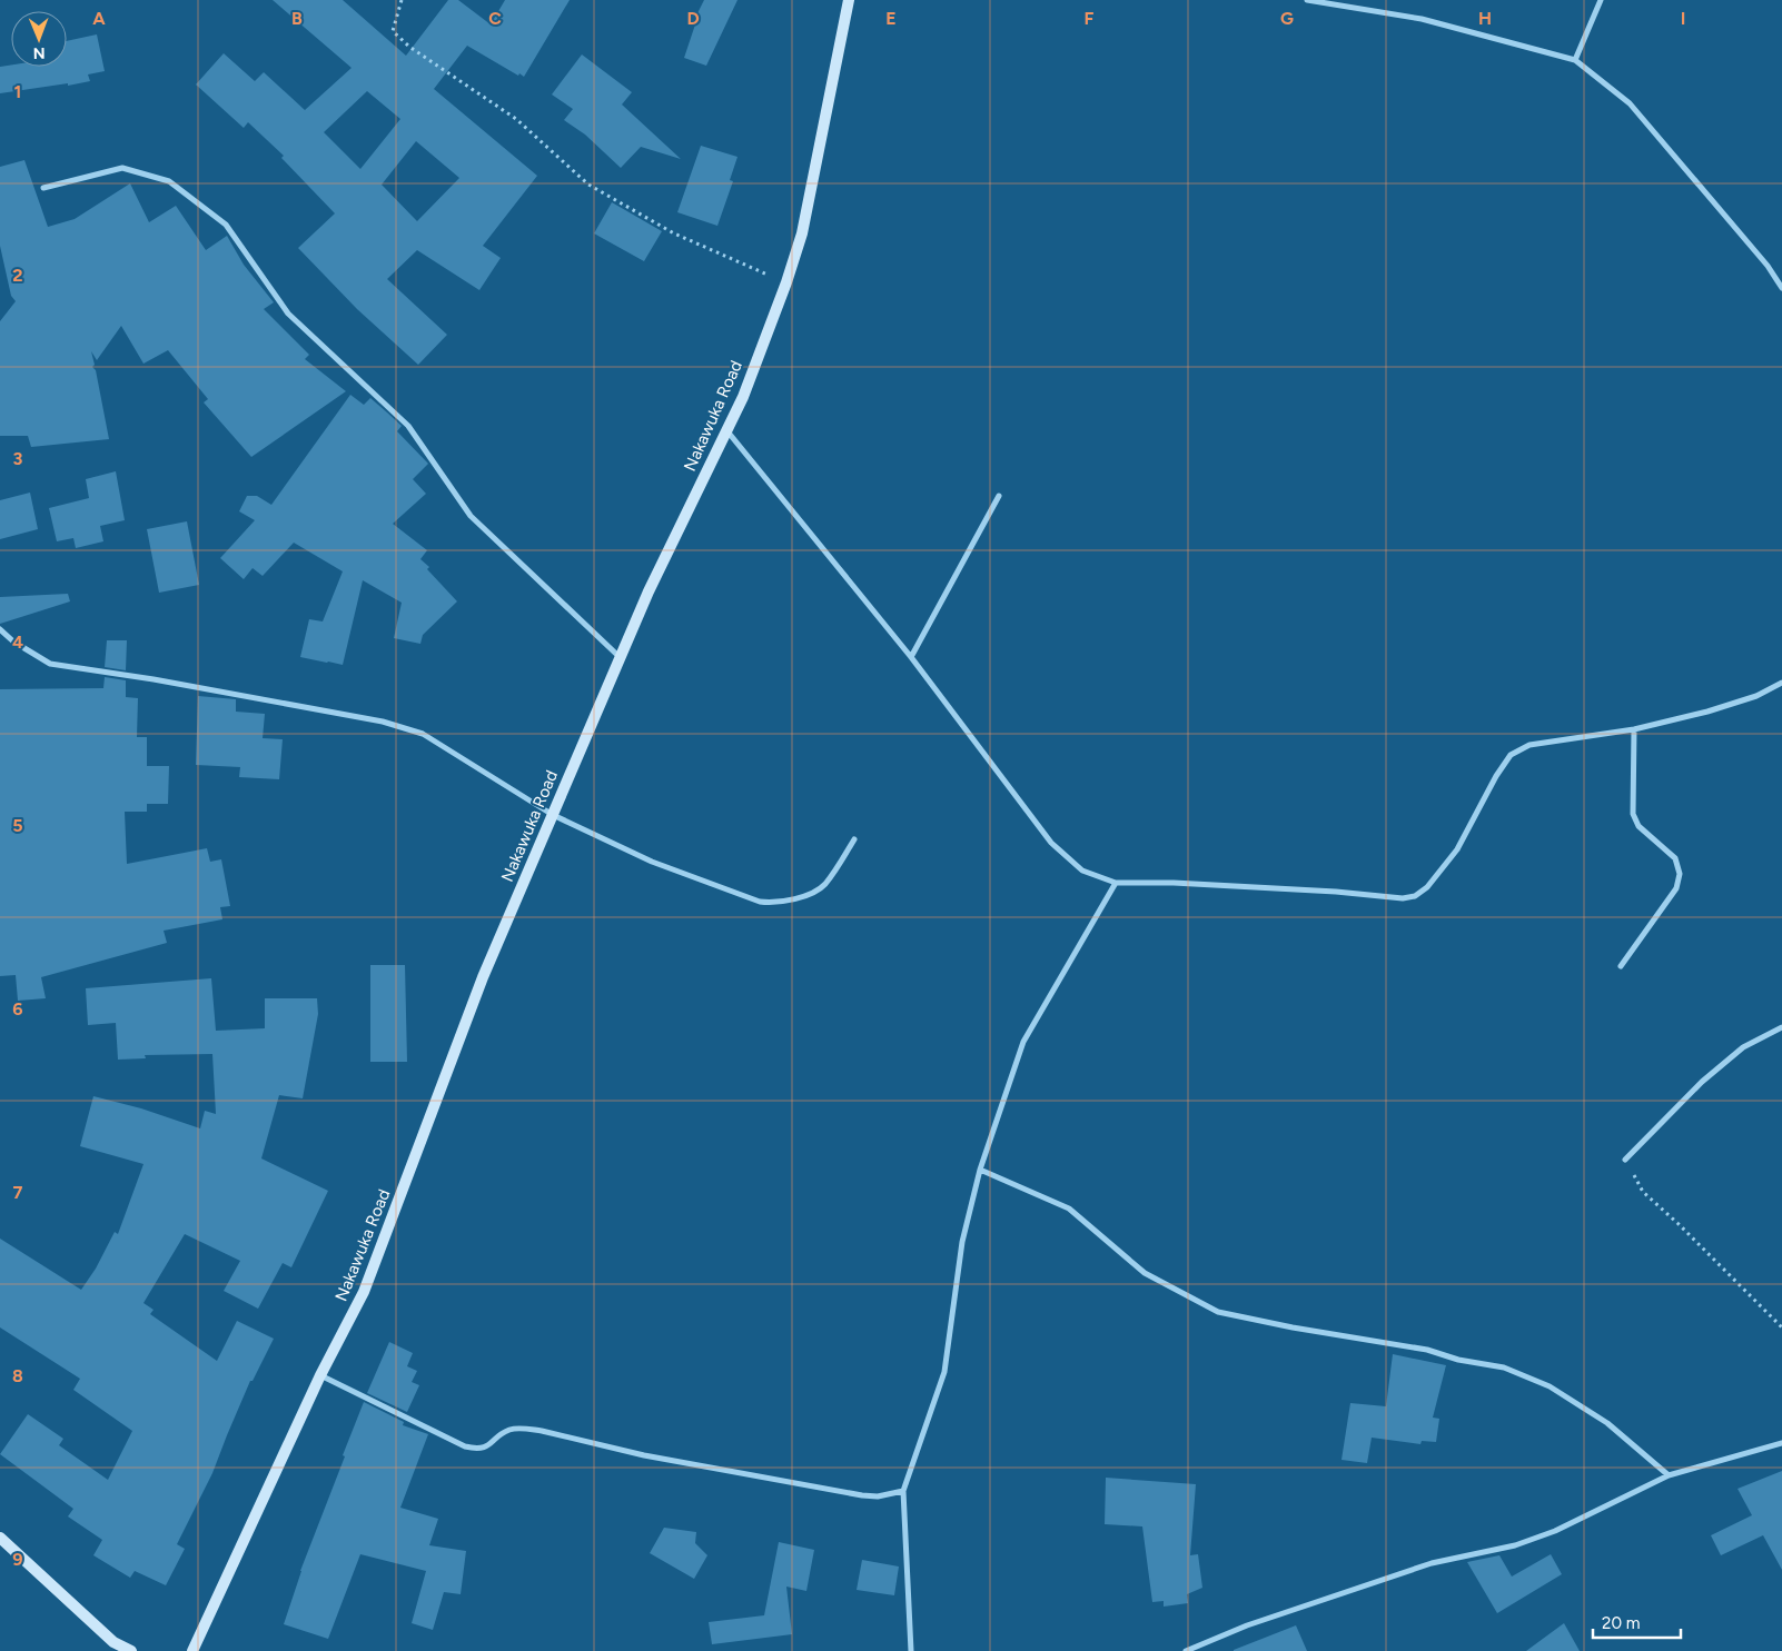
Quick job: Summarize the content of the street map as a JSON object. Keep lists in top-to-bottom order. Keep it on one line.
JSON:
{"streets":{"main road":["Nakawuka Road"]},"scale_bar":"20 m","north":"bottom","grid":{"columns":["A","B","C","D","E","F","G","H","I"],"rows":["1","2","3","4","5","6","7","8","9"]}}
